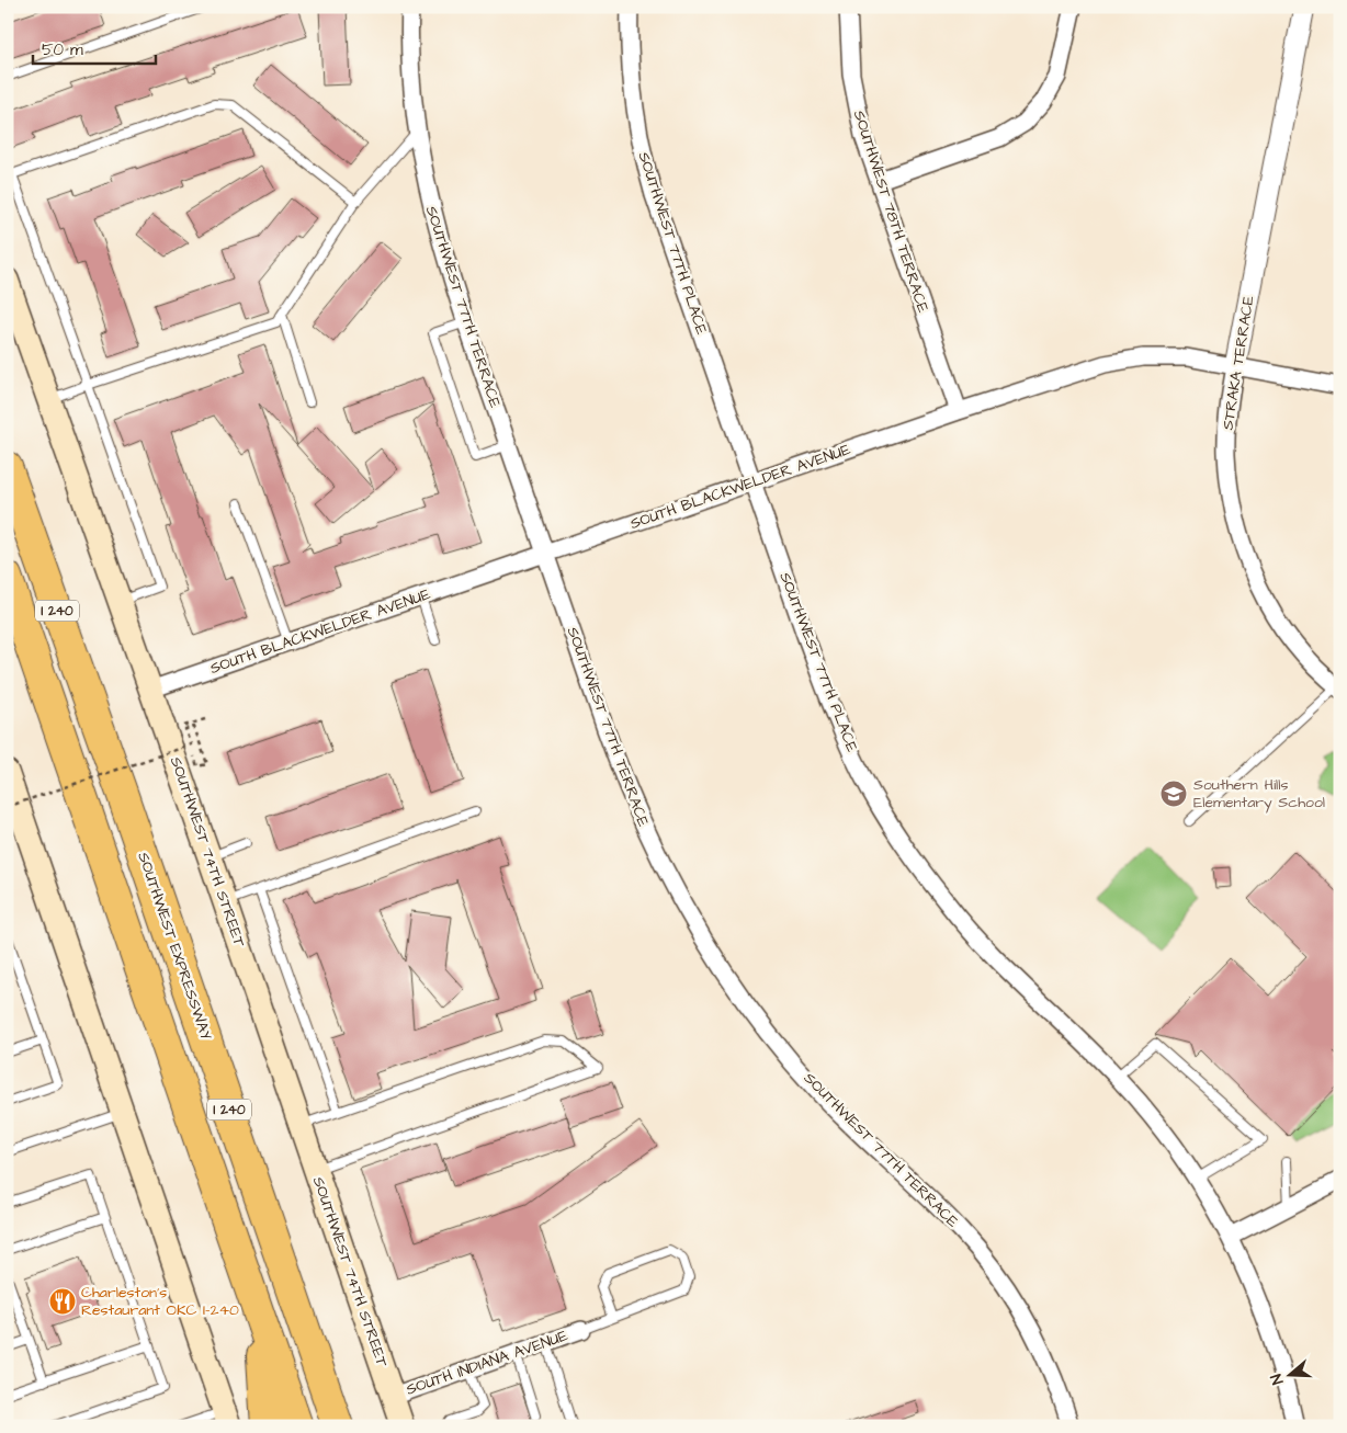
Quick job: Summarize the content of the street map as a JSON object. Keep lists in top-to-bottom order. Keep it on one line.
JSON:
{"streets":{"highway":["I 240","SOUTHWEST EXPRESSWAY"],"main road":["SOUTHWEST 74TH STREET"],"street":["SOUTHWEST 78TH TERRACE","SOUTHWEST 77TH PLACE","SOUTHWEST 77TH TERRACE","STRAKA TERRACE","SOUTH BLACKWELDER AVENUE","SOUTH INDIANA AVENUE"]},"crossings":[["SOUTHWEST 78TH TERRACE","SOUTH BLACKWELDER AVENUE"],["SOUTHWEST 77TH PLACE","SOUTH BLACKWELDER AVENUE"],["SOUTHWEST 77TH TERRACE","SOUTH BLACKWELDER AVENUE"],["STRAKA TERRACE","SOUTH BLACKWELDER AVENUE"],["SOUTH BLACKWELDER AVENUE","SOUTHWEST 74TH STREET"],["SOUTHWEST 74TH STREET","SOUTH INDIANA AVENUE"]],"places":{"school or university":["Southern Hills Elementary School"],"restaurant":["Charleston's Restaurant OKC I-240"]},"scale_bar":"50 m","north":"left"}
